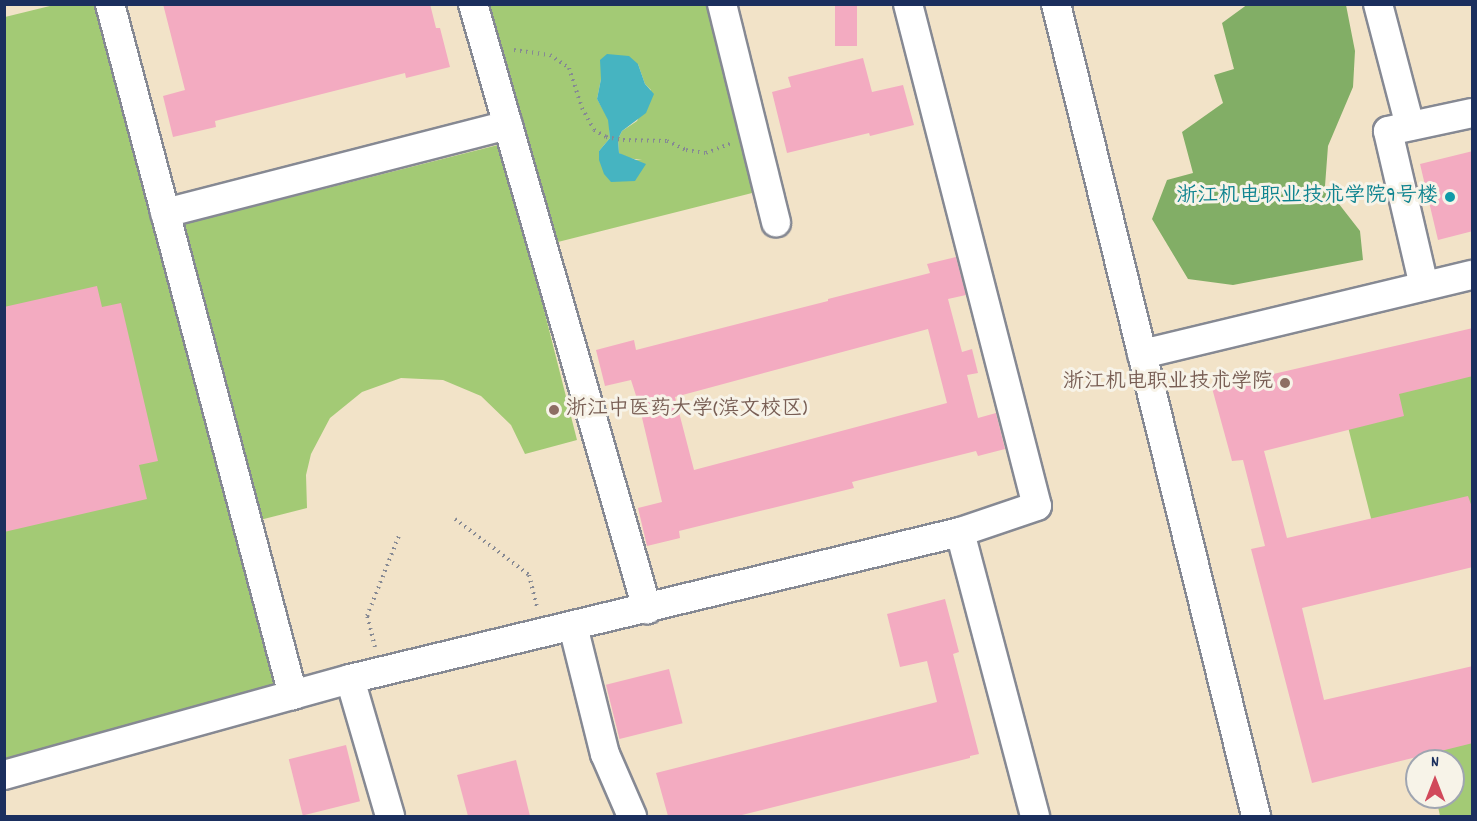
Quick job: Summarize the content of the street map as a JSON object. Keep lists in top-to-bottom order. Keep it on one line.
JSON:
{"places":["浙江机电职业技术学院9号楼","浙江机电职业技术学院","浙江中医药大学(滨文校区)"],"north":"top"}
